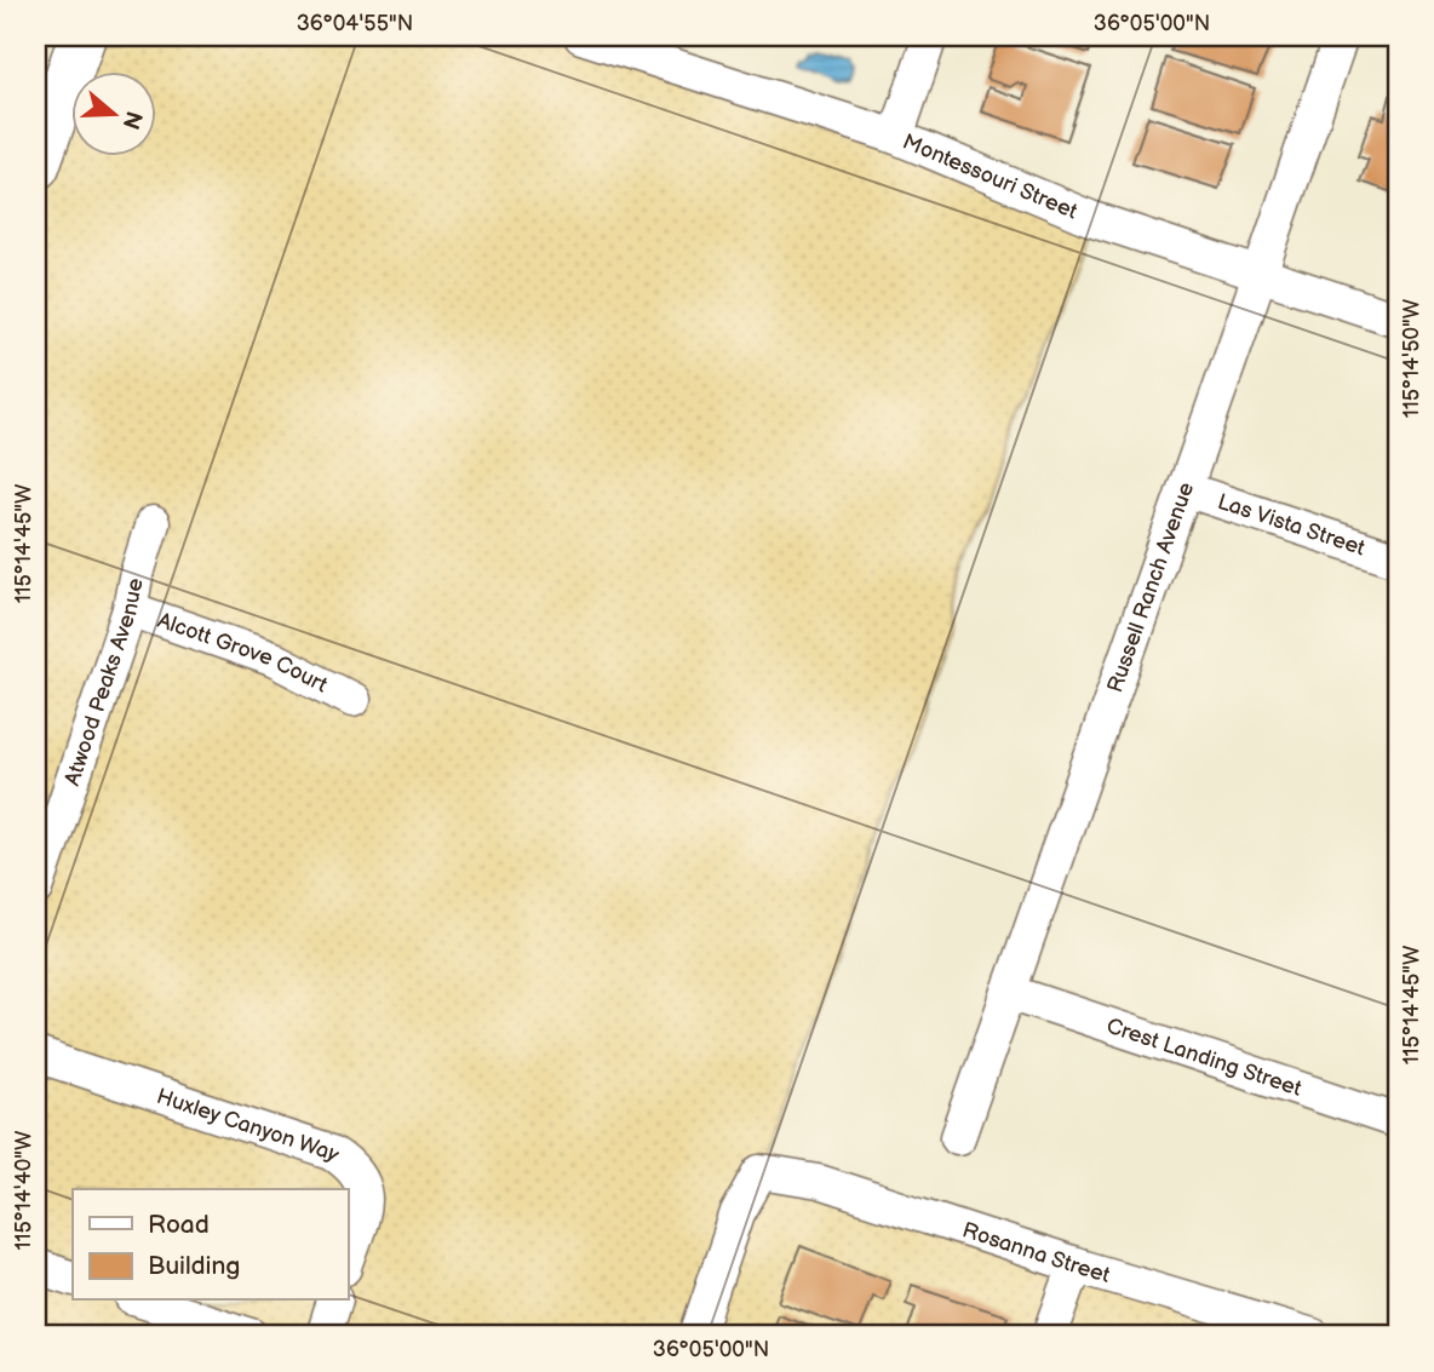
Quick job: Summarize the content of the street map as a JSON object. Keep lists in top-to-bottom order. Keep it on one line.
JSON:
{"streets":{"street":["Montessouri Street","Las Vista Street","Russell Ranch Avenue","Alcott Grove Court","Atwood Peaks Avenue","Crest Landing Street","Huxley Canyon Way","Rosanna Street"]},"crossings":[["Montessouri Street","Russell Ranch Avenue"],["Las Vista Street","Russell Ranch Avenue"],["Russell Ranch Avenue","Crest Landing Street"],["Alcott Grove Court","Atwood Peaks Avenue"]],"legend":["Road","Building"],"north":"right","coordinates":["36°04'55\"N","36°05'00\"N","115°14'50\"W","115°14'45\"W","115°14'40\"W"]}
